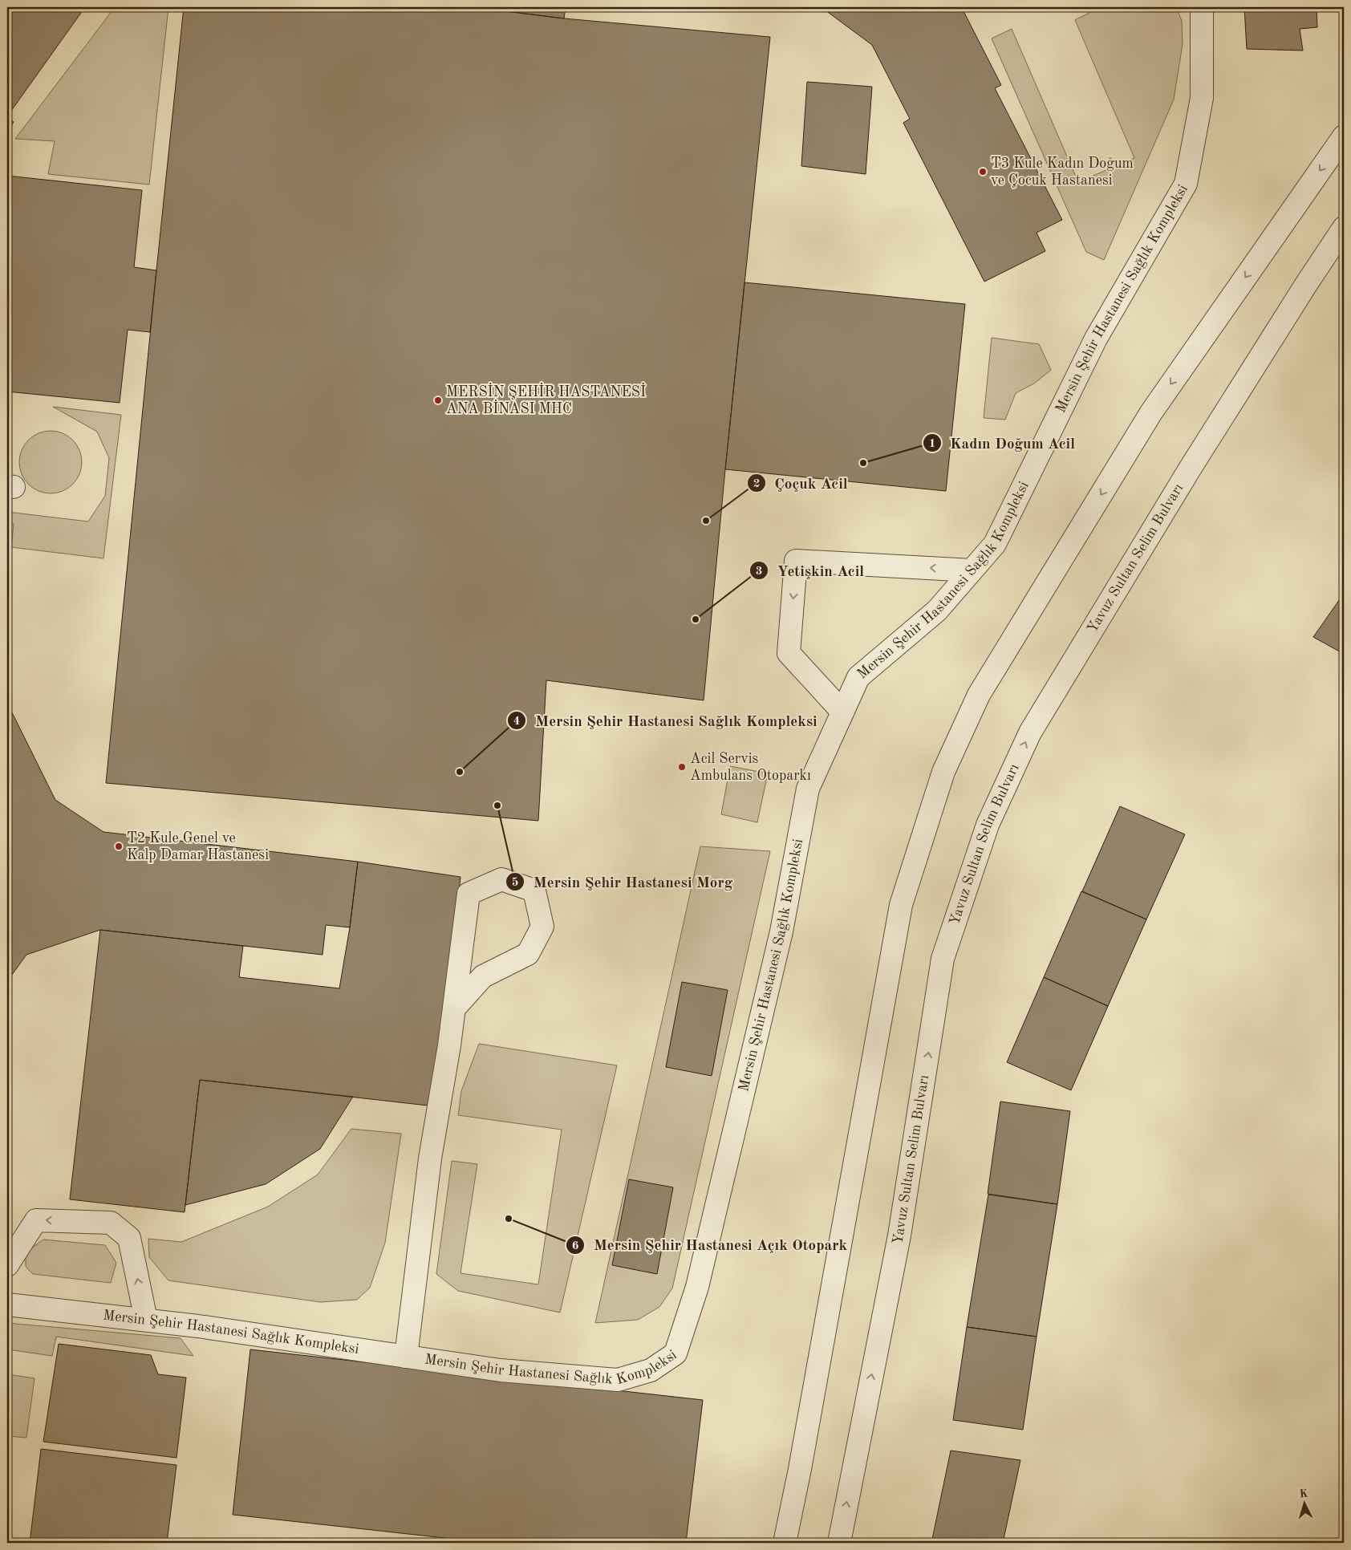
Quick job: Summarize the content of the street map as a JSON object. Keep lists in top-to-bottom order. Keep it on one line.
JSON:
{"streets":{"street":["Mersin Şehir Hastanesi Sağlık Kompleksi","Yavuz Sultan Selim Bulvarı"]},"places":["T3 Kule Kadın Doğum ve Çocuk Hastanesi","MERSİN ŞEHİR HASTANESİ ANA BİNASI MHC","Kadın Doğum Acil","Çoçuk Acil","Yetişkin Acil","Acil Servis Ambulans Otoparkı","Mersin Şehir Hastanesi Sağlık Kompleksi","Mersin Şehir Hastanesi Morg","T2 Kule Genel ve Kalp Damar Hastanesi","Mersin Şehir Hastanesi Açık Otopark"],"north":"top"}
